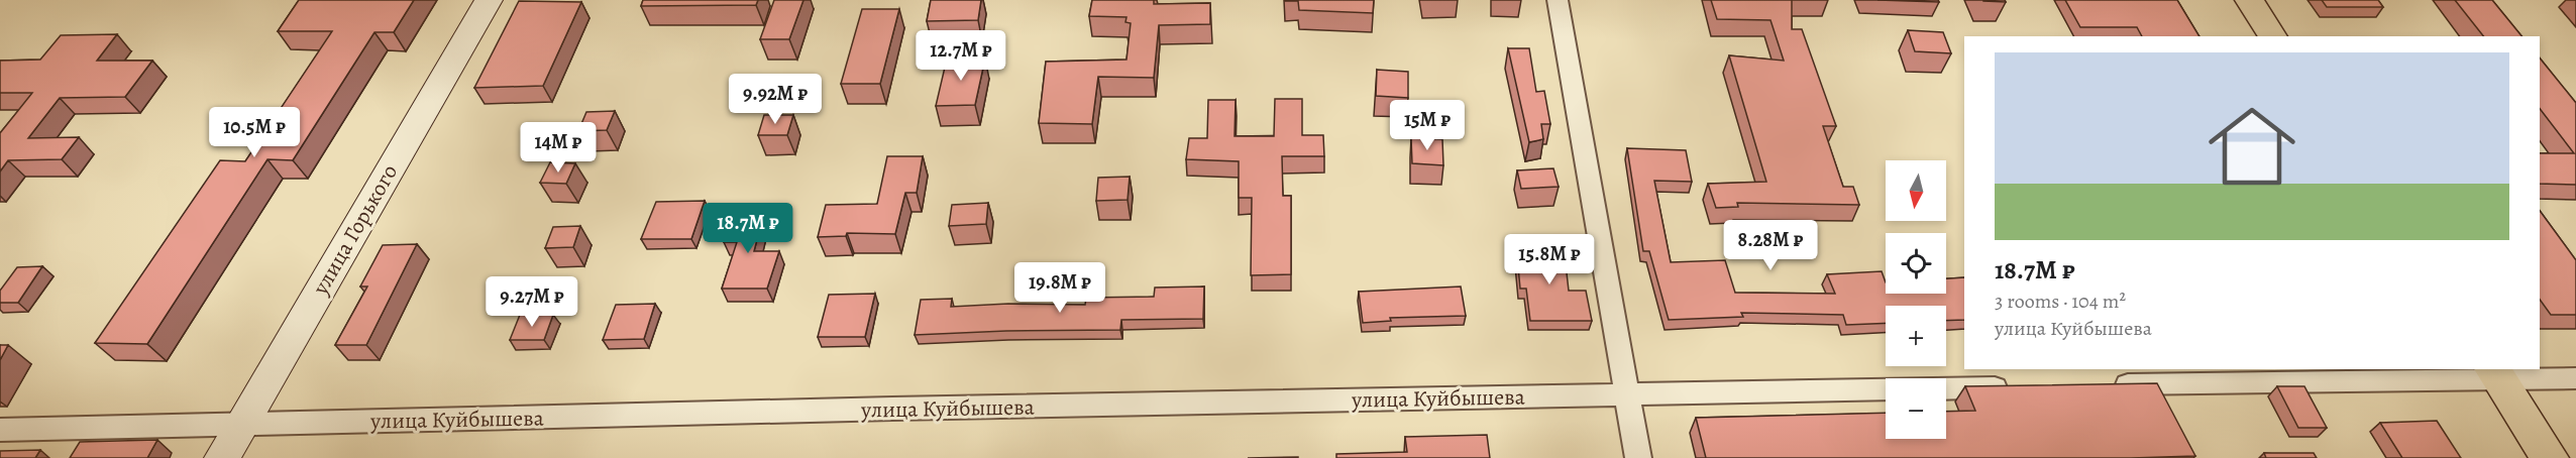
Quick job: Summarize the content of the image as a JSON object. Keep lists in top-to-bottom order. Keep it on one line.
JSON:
{"streets":{"main road":["улица Горького"],"street":["улица Куйбышева"]},"crossings":[["улица Горького","улица Куйбышева"]],"north":"bottom","page":{"price":["12.7M ₽","9.92M ₽","15M ₽","10.5M ₽","14M ₽","18.7M ₽","8.28M ₽","15.8M ₽","19.8M ₽","9.27M ₽"],"list":[{"name":"18.7M ₽","note":"3 rooms · 104 m² · улица Куйбышева"}],"map_buttons":["+","−"]}}
